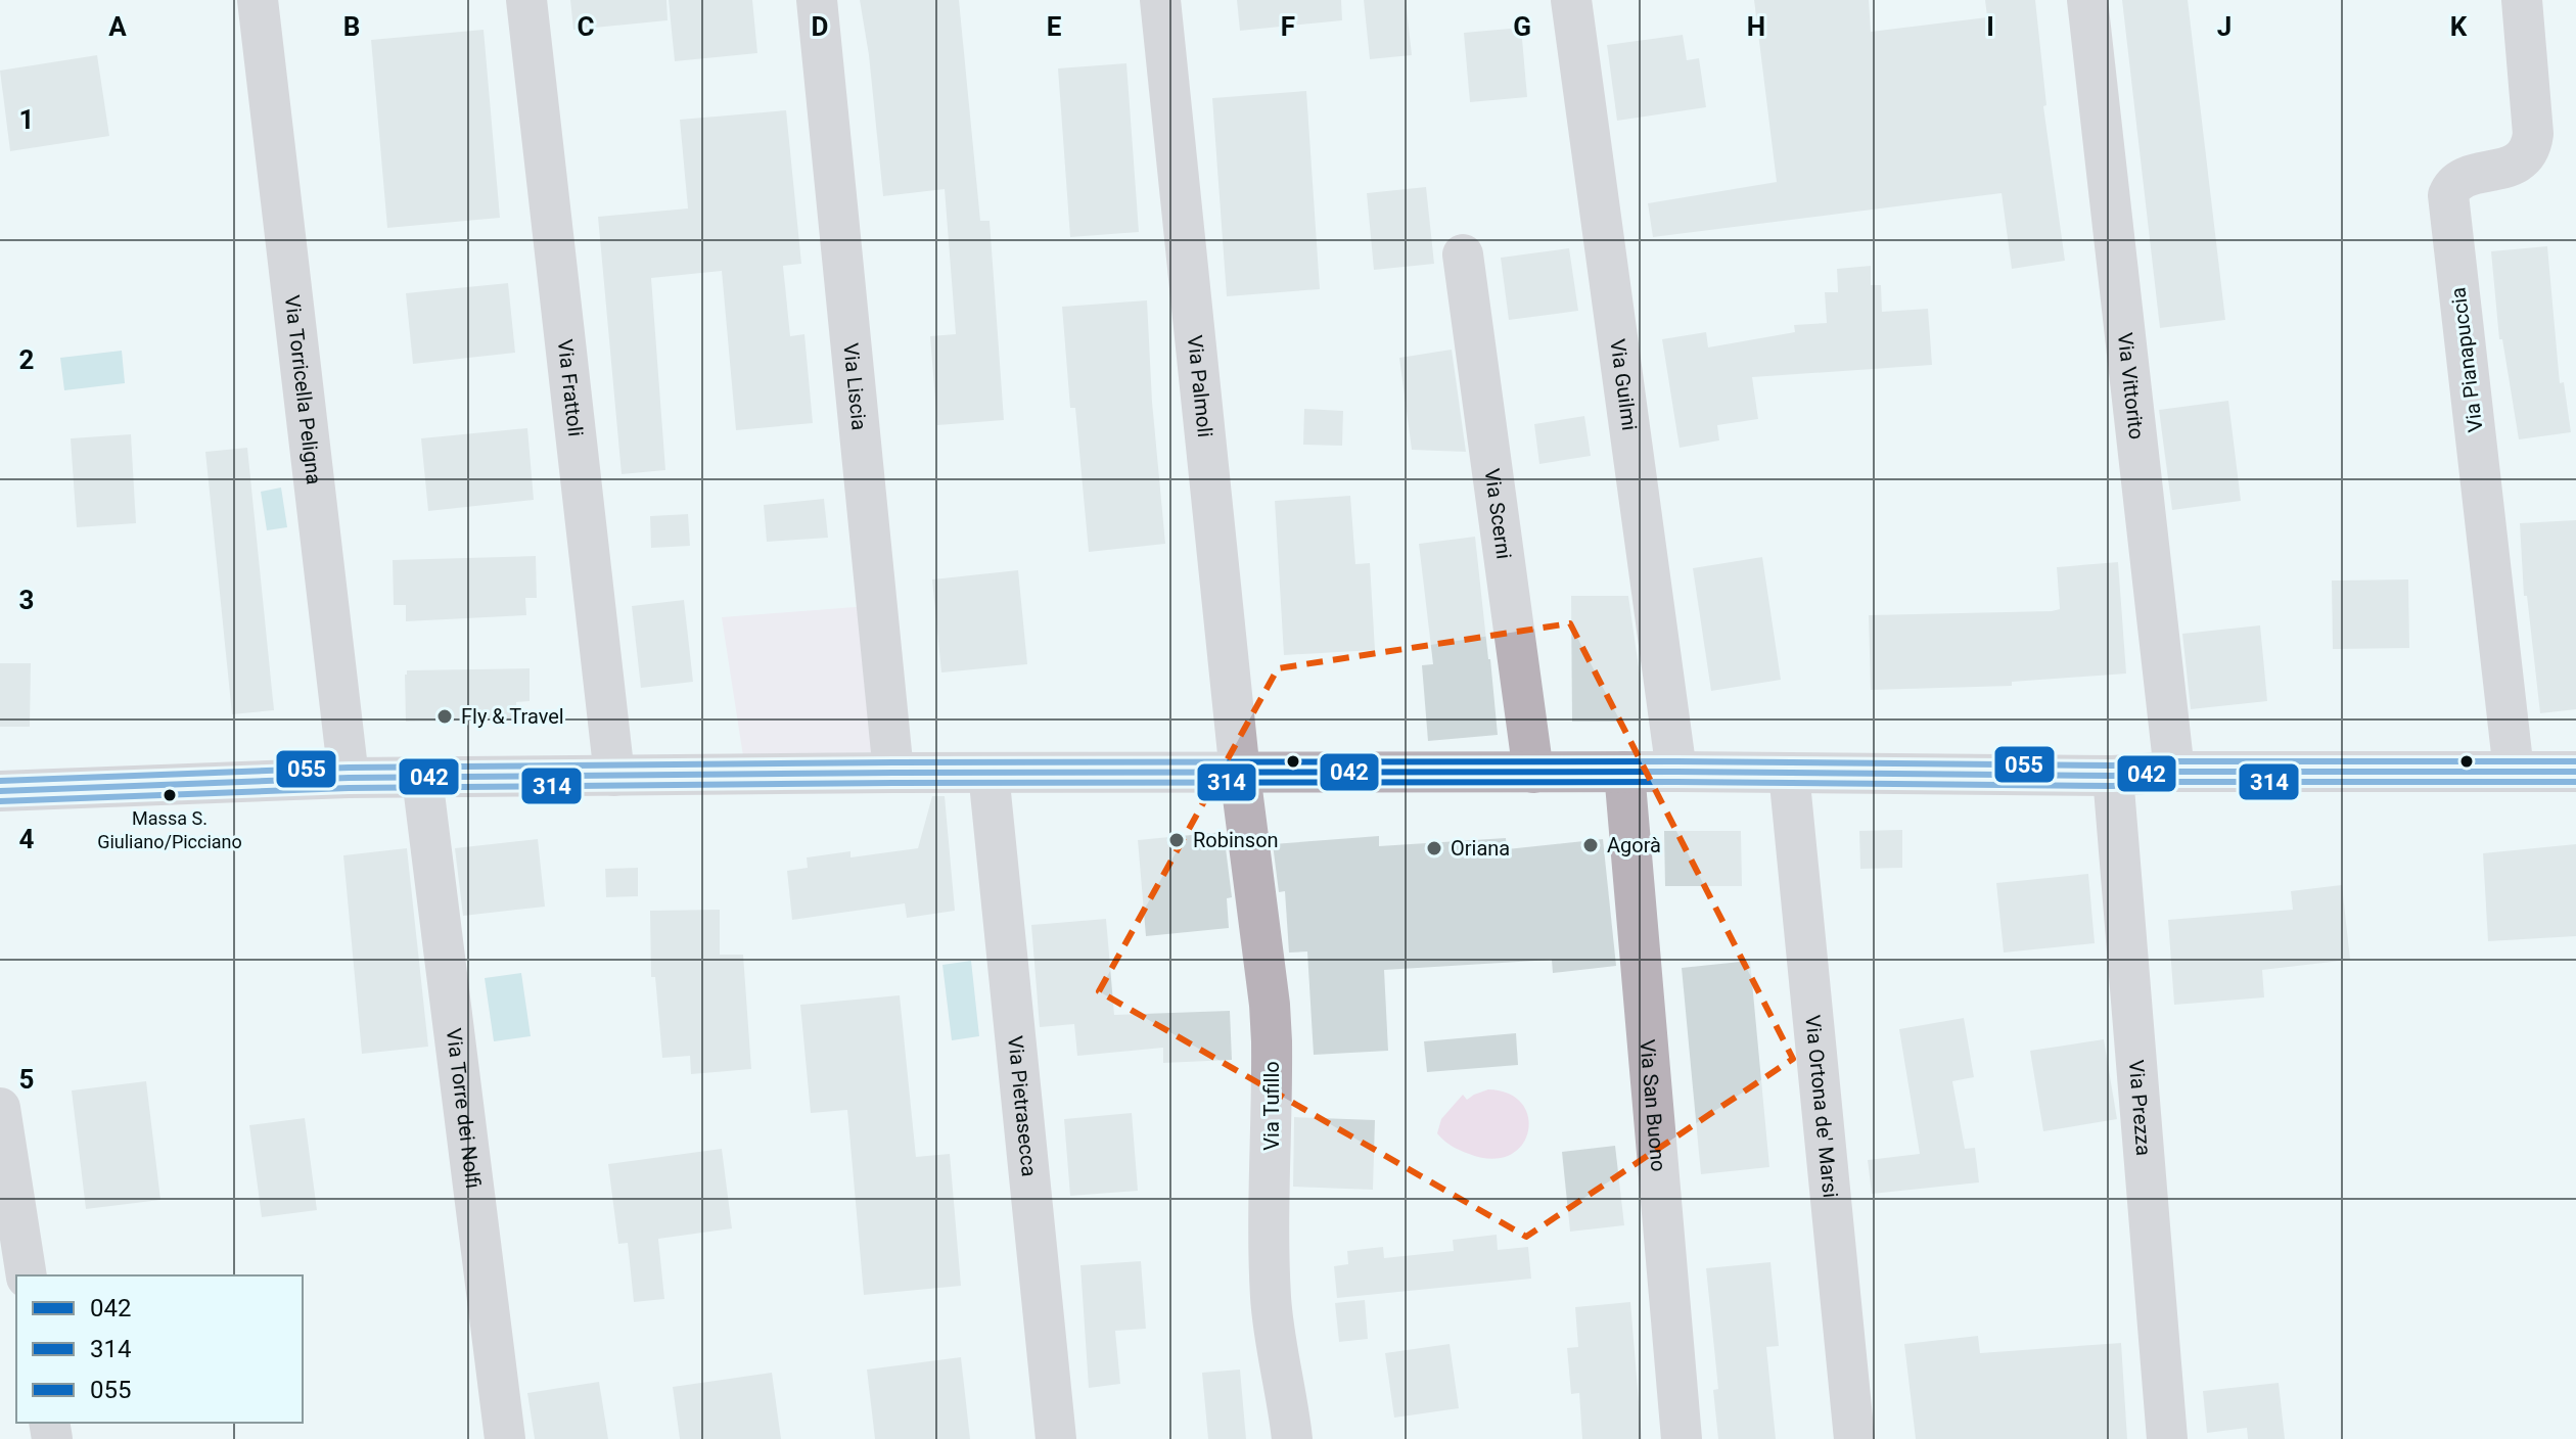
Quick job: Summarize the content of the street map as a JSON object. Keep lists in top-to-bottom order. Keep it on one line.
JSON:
{"streets":{"street":["Via Pianapuccia","Via Guilmi","Via Liscia","Via Palmoli","Via Vittorito","Via Frattoli","Via Torricella Peligna","Via Scerni","Via Pietrasecca","Via Tufillo","Via San Buono","Via Ortona de' Marsi","Via Torre dei Nolfi","Via Prezza"]},"crossings":[["Via Palmoli","Via Tufillo"]],"places":["Fly & Travel","Massa S. Giuliano/Picciano","Robinson","Agorà","Oriana"],"lines":["transit line 055","transit line 042","transit line 314"],"legend":["042","314","055"],"grid":{"columns":["A","B","C","D","E","F","G","H","I","J","K"],"rows":["1","2","3","4","5"]}}
